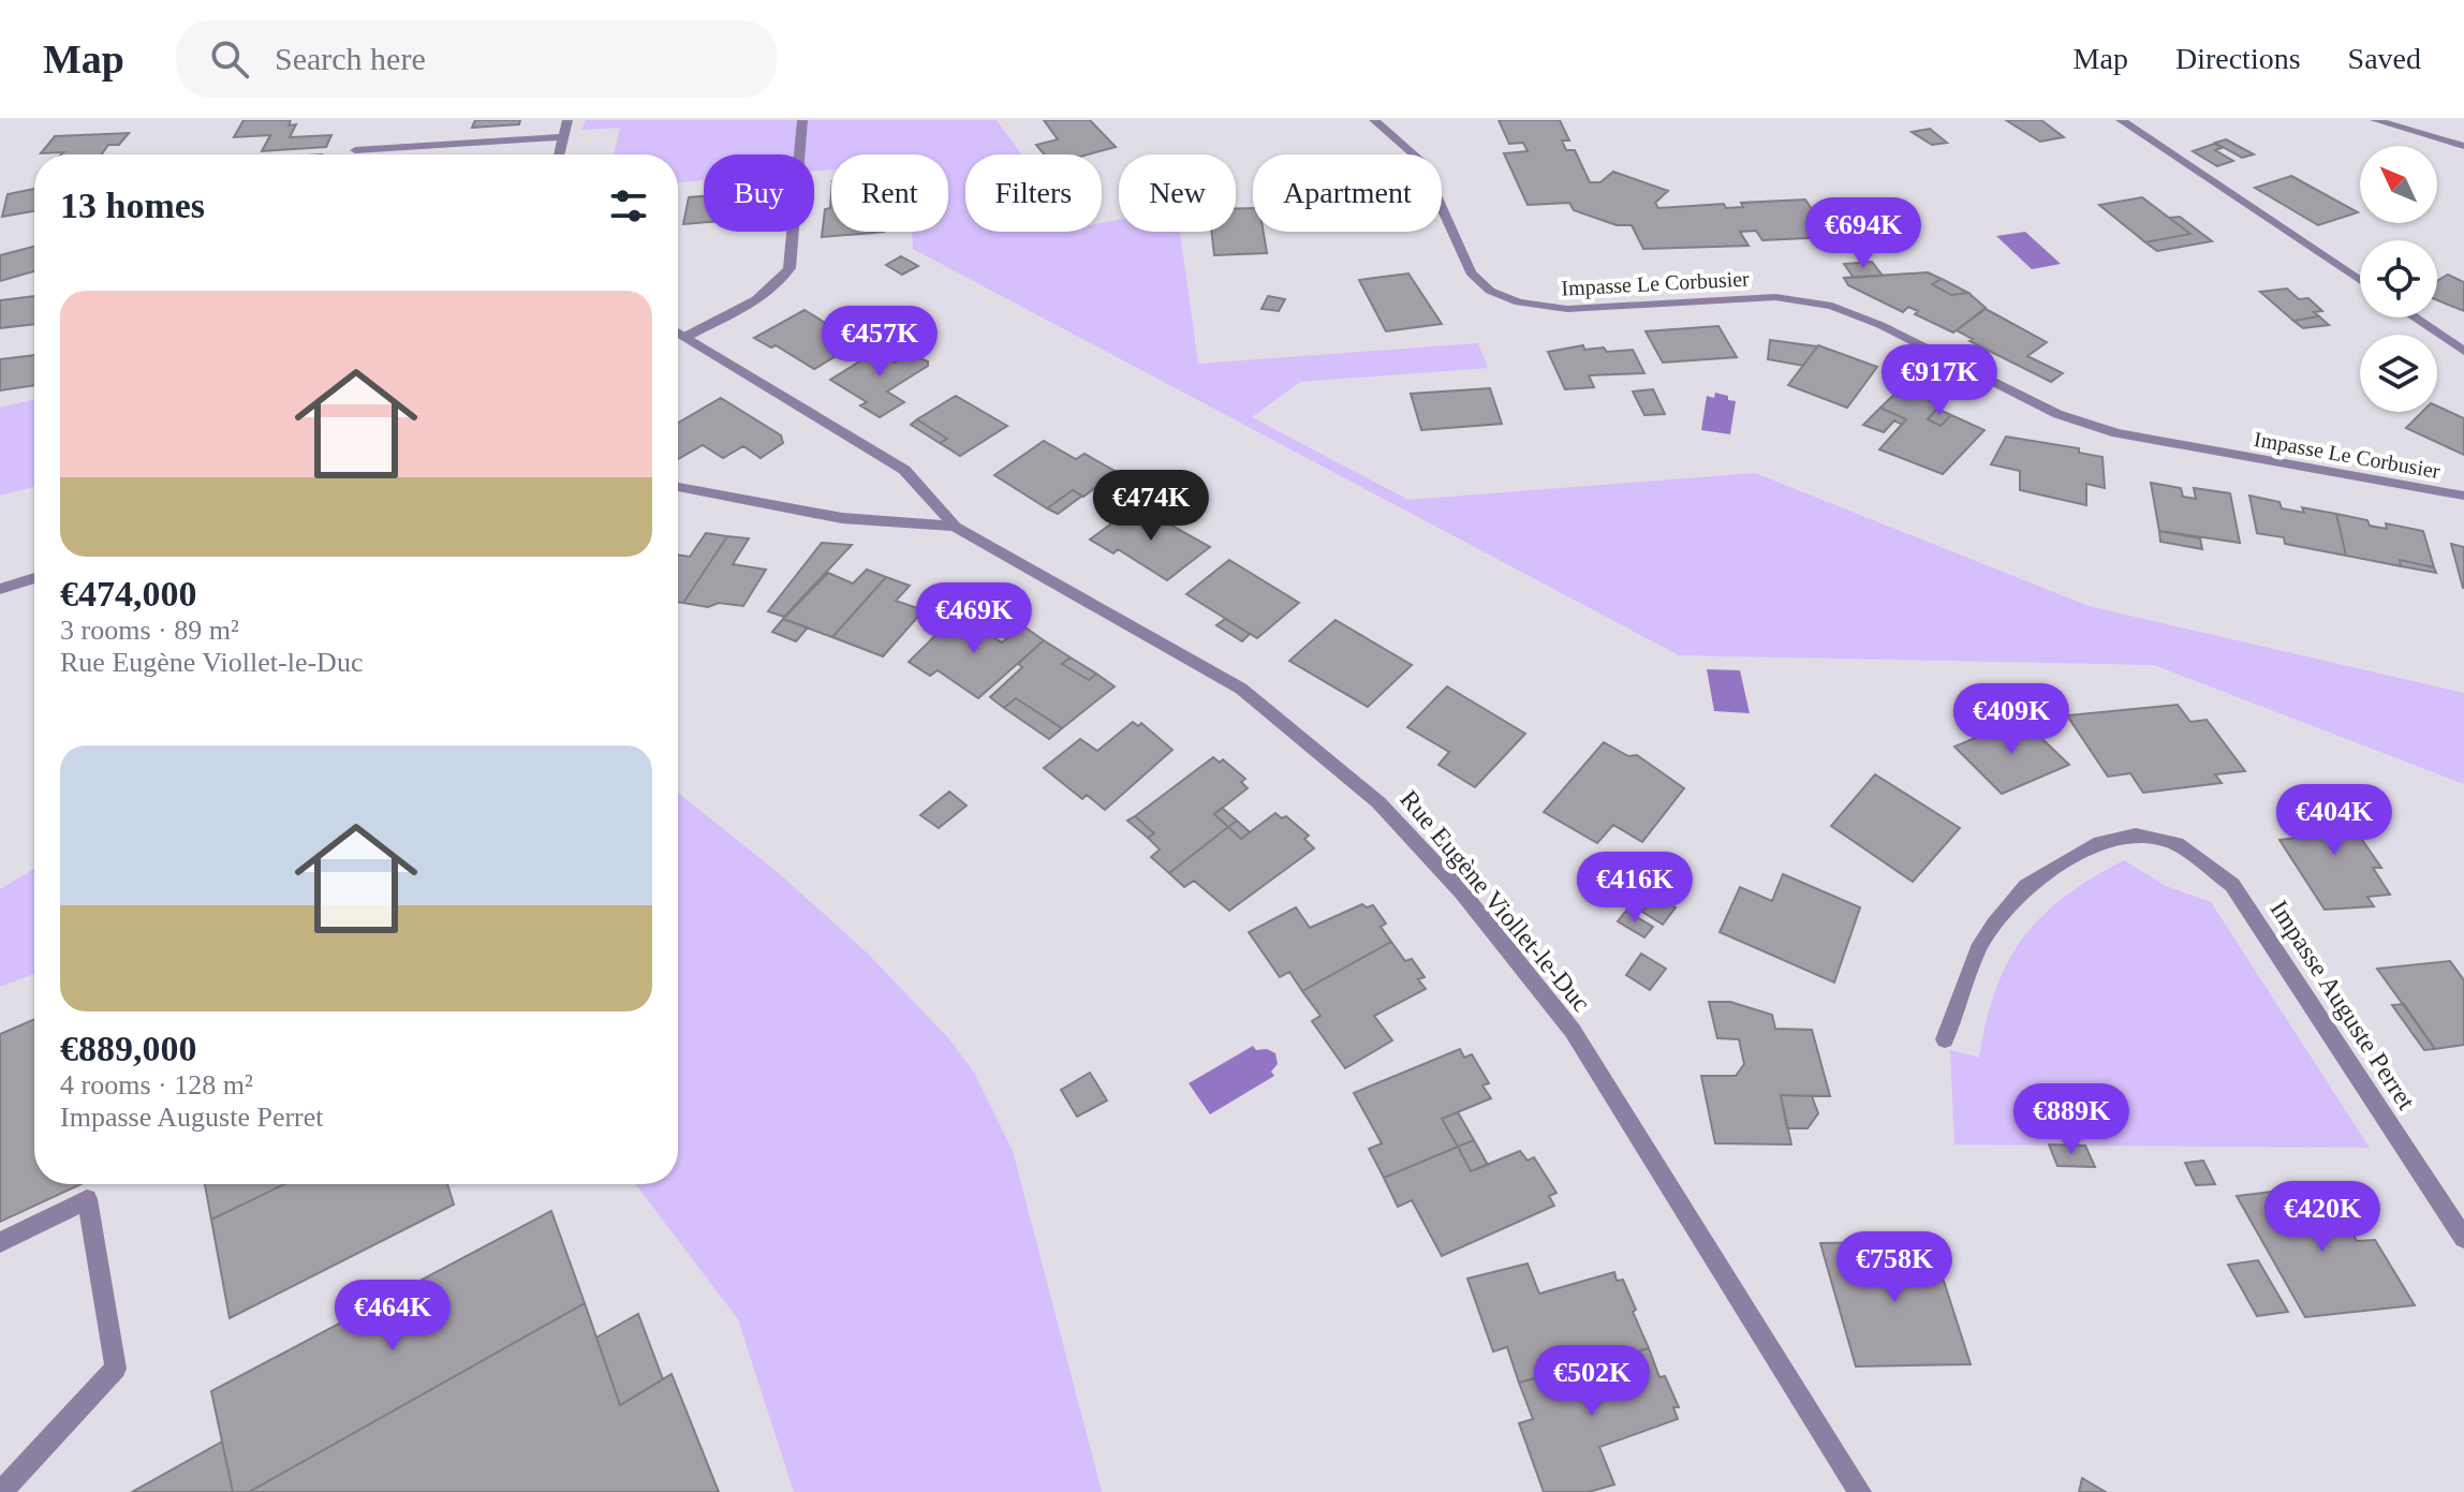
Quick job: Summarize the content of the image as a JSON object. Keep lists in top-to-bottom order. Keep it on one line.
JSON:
{"streets":{"street":["Impasse Le Corbusier","Rue Eugène Viollet-le-Duc","Impasse Auguste Perret"]},"north":"top left","page":{"header":"Map","search":"Search here","nav":["Map","Directions","Saved"],"chip":["Buy","Rent","Filters","New","Apartment"],"heading":"13 homes","price":["€694K","€457K","€917K","€474K","€469K","€409K","€404K","€416K","€889K","€420K","€758K","€464K","€502K"],"list":[{"name":"€474,000","note":"3 rooms · 89 m² · Rue Eugène Viollet-le-Duc"},{"name":"€889,000","note":"4 rooms · 128 m² · Impasse Auguste Perret"}]}}
